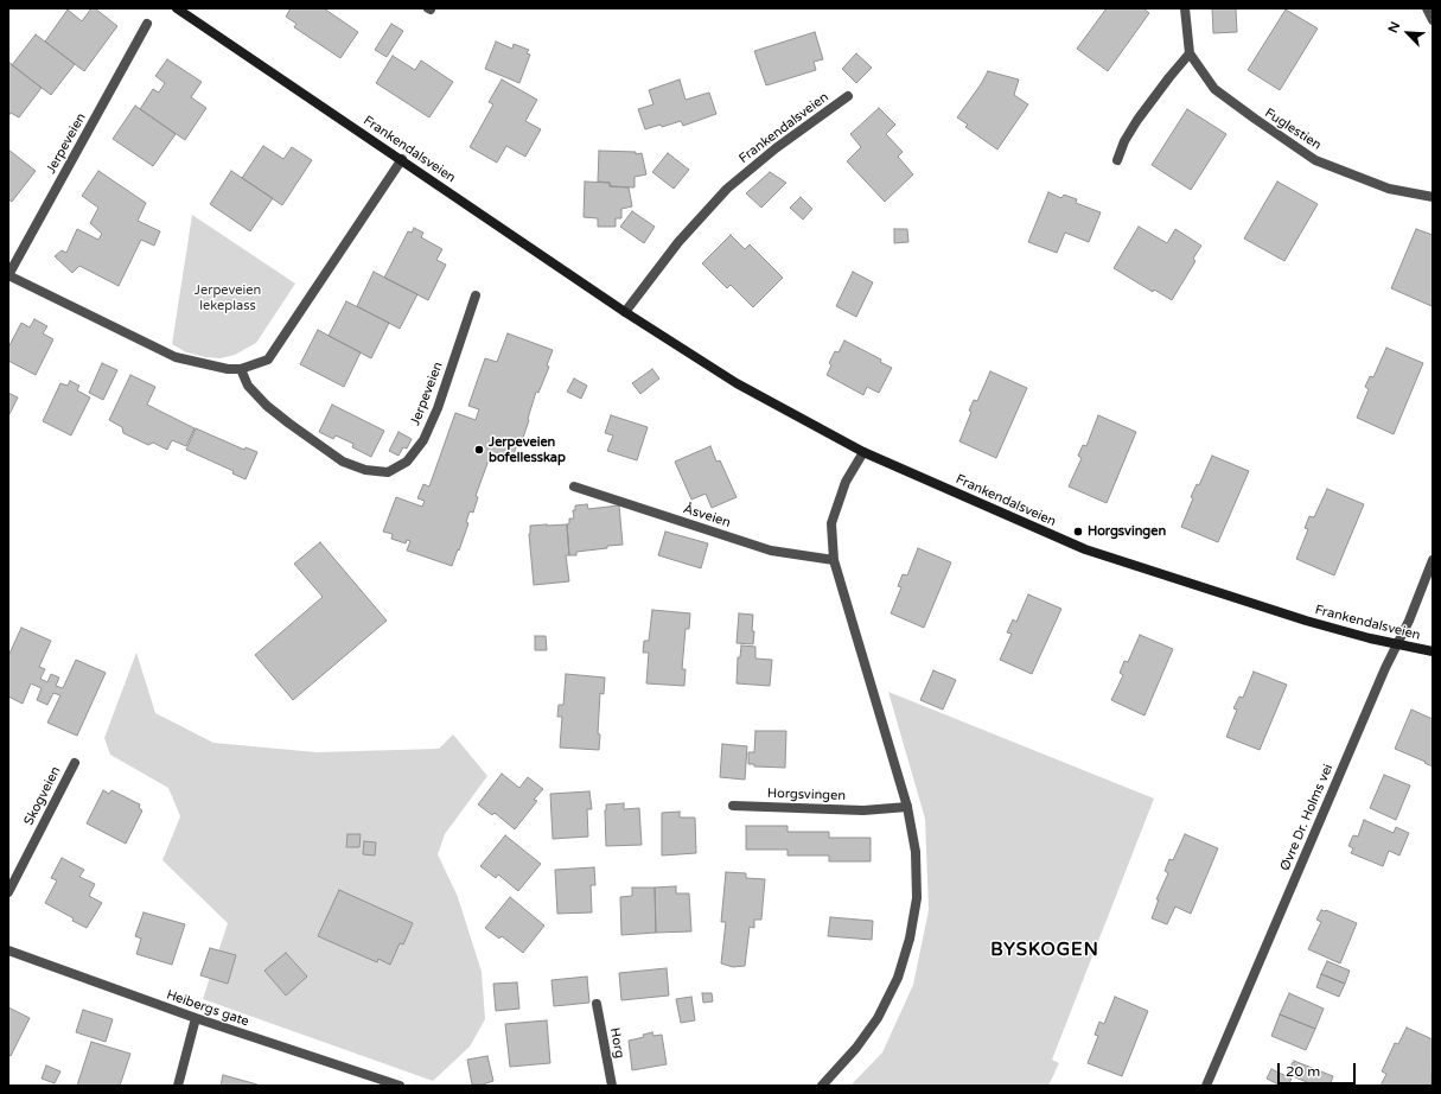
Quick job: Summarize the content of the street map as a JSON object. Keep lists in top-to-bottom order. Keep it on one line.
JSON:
{"streets":{"main road":["Frankendalsveien"],"street":["Fuglestien","Jerpeveien","Åsveien","Horgsvingen","Skogveien","Øvre Dr. Holms vei","Heibergs gate","Horg"]},"crossings":[["Frankendalsveien","Jerpeveien"],["Frankendalsveien","Øvre Dr. Holms vei"]],"districts":["BYSKOGEN"],"parks":["Jerpeveien lekeplass"],"places":["Jerpeveien bofellesskap","Horgsvingen"],"scale_bar":"20 m","north":"top left"}
